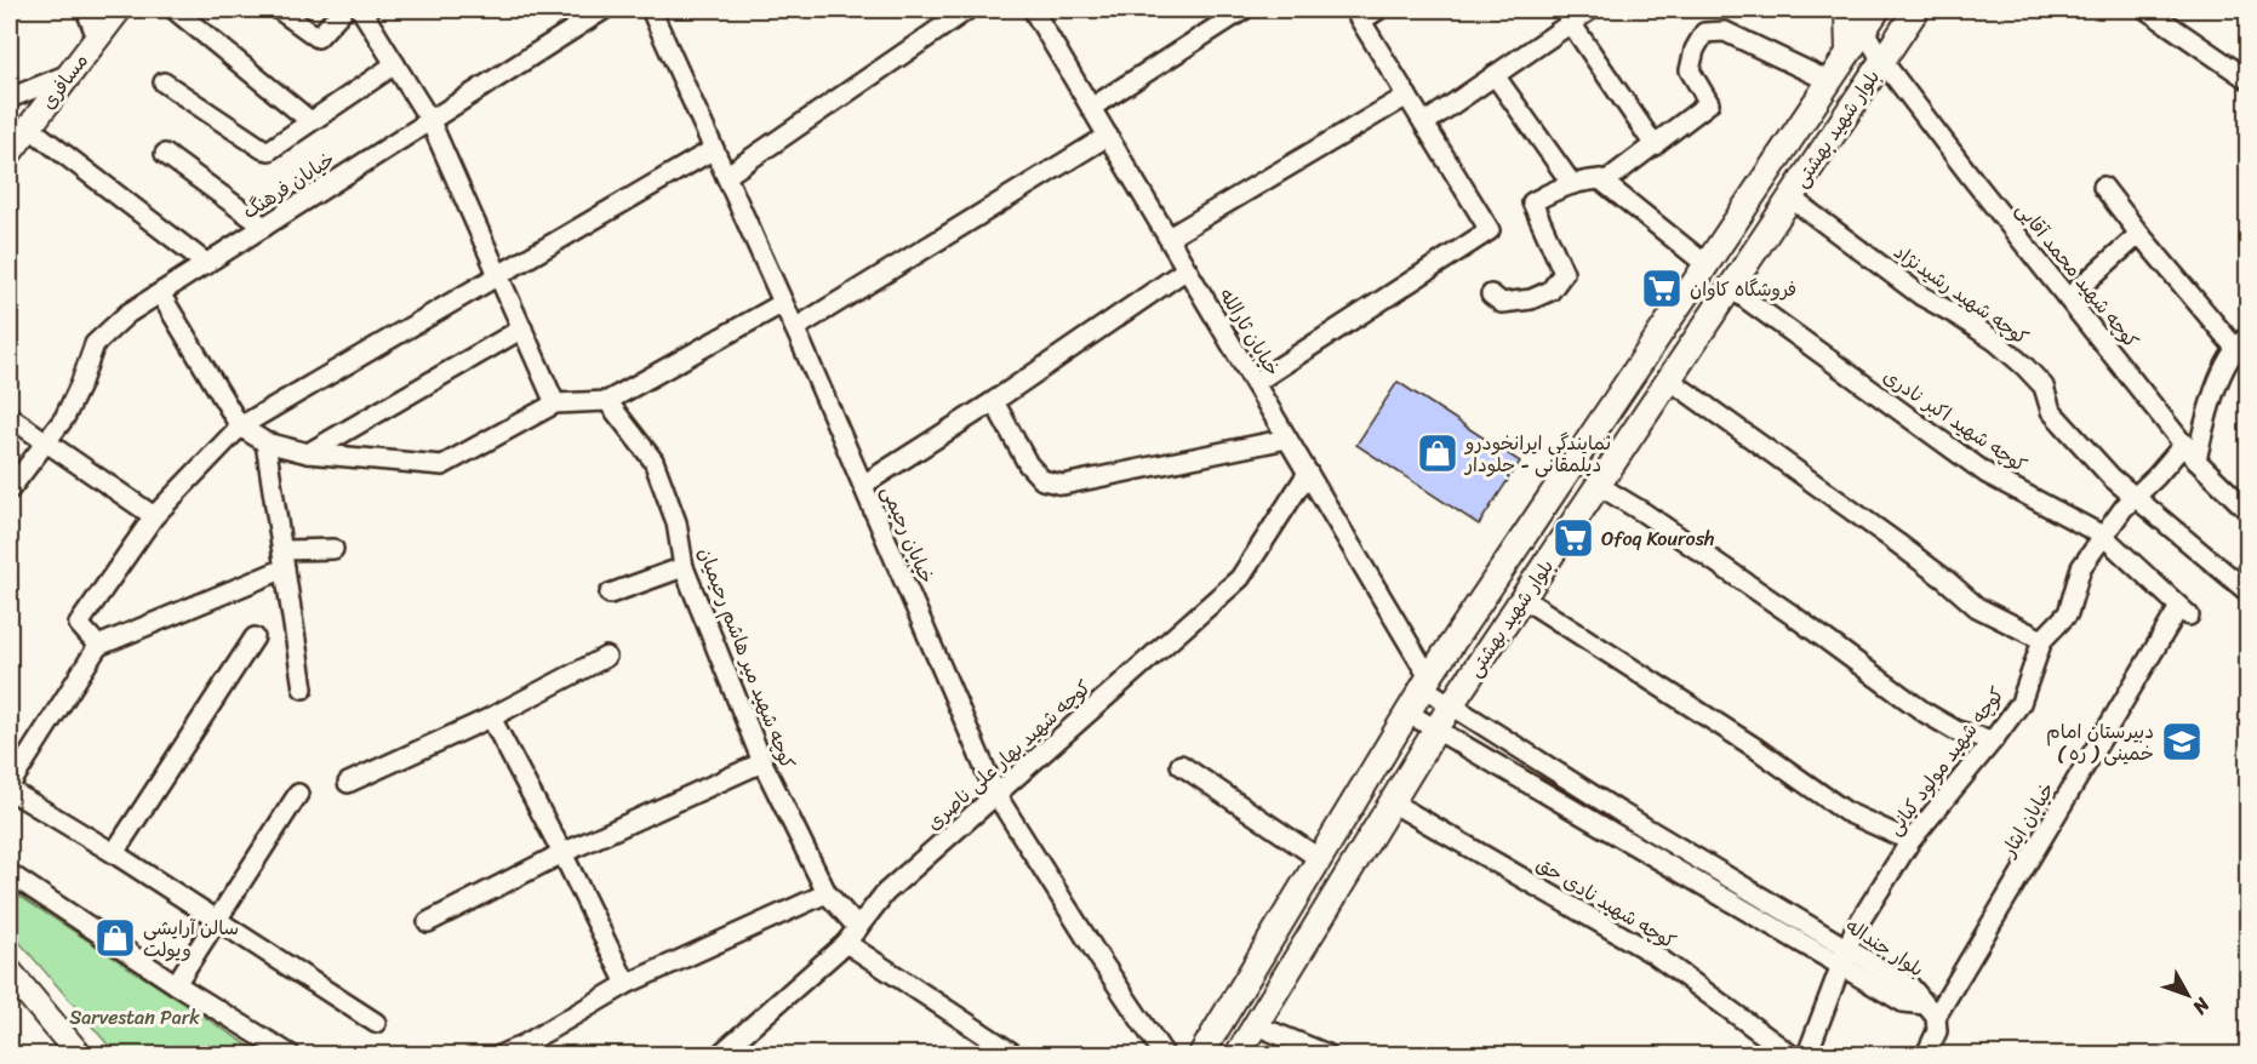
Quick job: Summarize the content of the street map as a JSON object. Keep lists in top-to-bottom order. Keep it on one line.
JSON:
{"streets":{"main road":["مسافری","بلوار شهید بهشتی"],"street":["خیابان فرهنگ","کوچه شهید محمد آقایی","کوچه شهید رشیدنژاد","خیابان ثارالله","کوچه شهید اکبر نادری","خیابان رحیمی","کوچه شهید میر هاشم رحیمیان","کوچه شهید بهار علی ناصری","کوچه شهید مولود کیانی","خیابان ایثار","کوچه شهید نادی حق","بلوار جنداله"]},"crossings":[["بلوار شهید بهشتی","کوچه شهید محمد آقایی"],["بلوار شهید بهشتی","کوچه شهید رشیدنژاد"],["بلوار شهید بهشتی","خیابان ثارالله"],["بلوار شهید بهشتی","کوچه شهید اکبر نادری"],["بلوار شهید بهشتی","کوچه شهید نادی حق"],["بلوار شهید بهشتی","بلوار جنداله"],["کوچه شهید محمد آقایی","کوچه شهید مولود کیانی"],["کوچه شهید رشیدنژاد","کوچه شهید مولود کیانی"],["خیابان ثارالله","کوچه شهید بهار علی ناصری"],["خیابان ثارالله","بلوار جنداله"],["کوچه شهید اکبر نادری","کوچه شهید مولود کیانی"],["کوچه شهید اکبر نادری","خیابان ایثار"],["خیابان رحیمی","کوچه شهید بهار علی ناصری"],["کوچه شهید میر هاشم رحیمیان","کوچه شهید بهار علی ناصری"],["کوچه شهید مولود کیانی","بلوار جنداله"],["خیابان ایثار","بلوار جنداله"]],"parks":["Sarvestan Park"],"places":{"supermarket":["فروشگاه کاوان","Ofoq Kourosh"],"shop":["نمایندگی ایرانخودرو دیلمقانی - جلودار","سالن آرایشی ویولت"],"school or university":["دبیرستان امام خمینی ( ره )"]},"north":"bottom right"}
